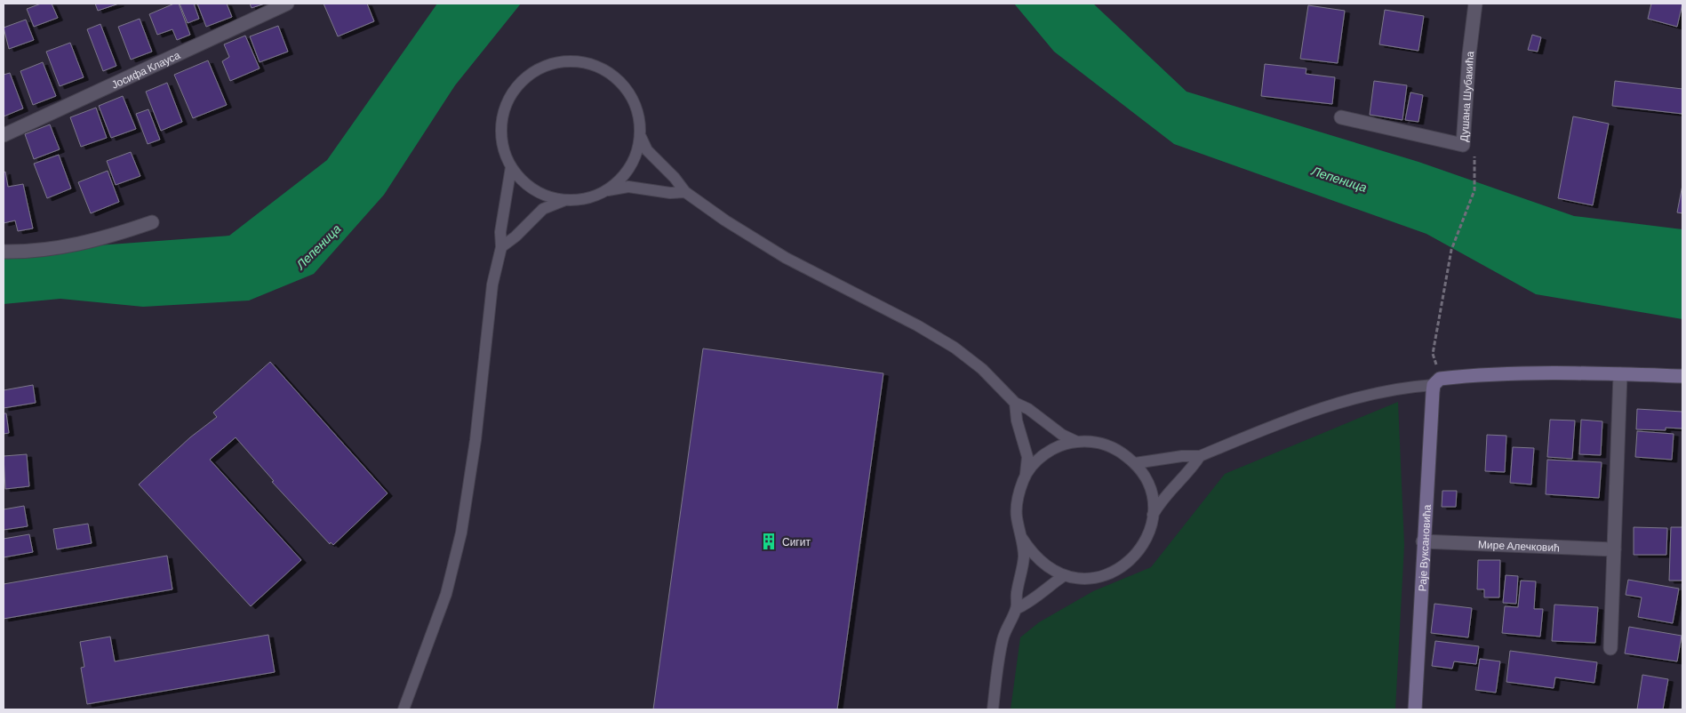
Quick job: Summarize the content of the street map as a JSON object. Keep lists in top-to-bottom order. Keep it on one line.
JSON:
{"streets":{"street":["Јосифа Клауса","Душана Шубакића","Мире Алечковић","Раје Вуксановића"]},"crossings":[["Мире Алечковић","Раје Вуксановића"]],"water":["Лепеница"],"places":{"building":["Сигит"]}}
